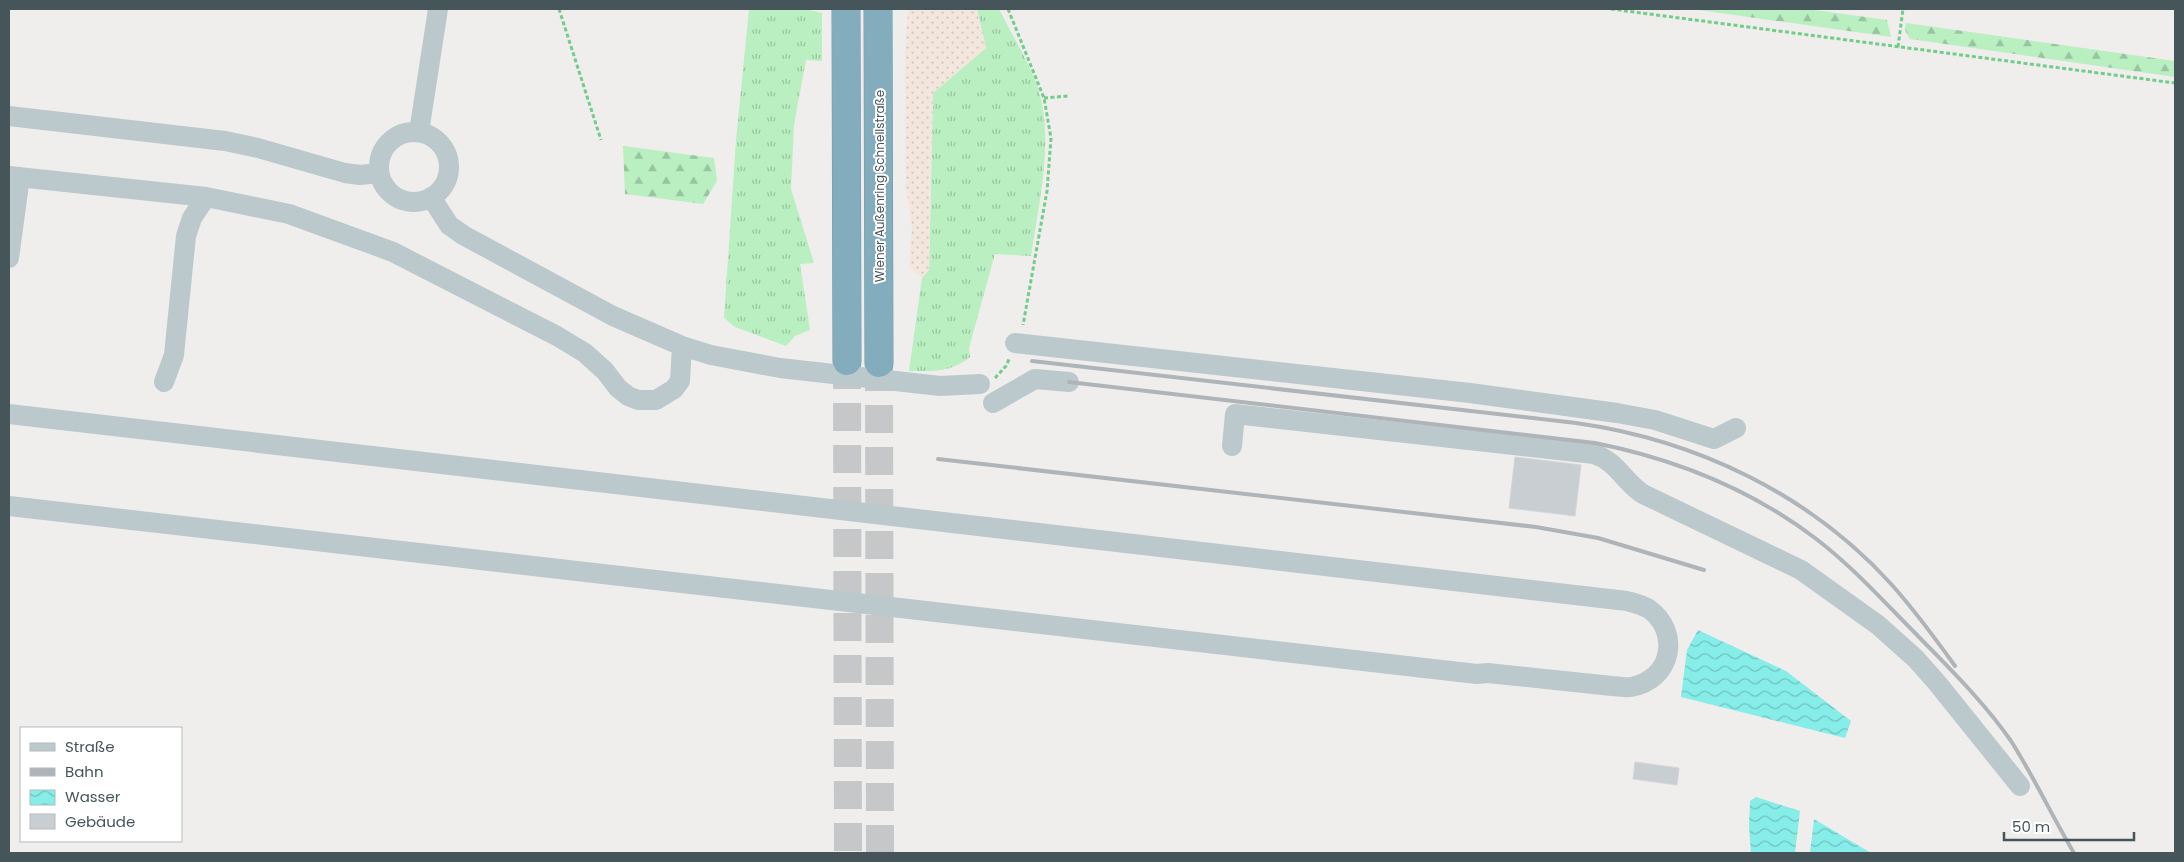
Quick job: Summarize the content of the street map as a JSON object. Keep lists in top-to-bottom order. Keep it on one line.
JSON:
{"streets":{"highway":["Wiener Außenring Schnellstraße"]},"legend":["Straße","Bahn","Wasser","Gebäude"],"scale_bar":"50 m"}
